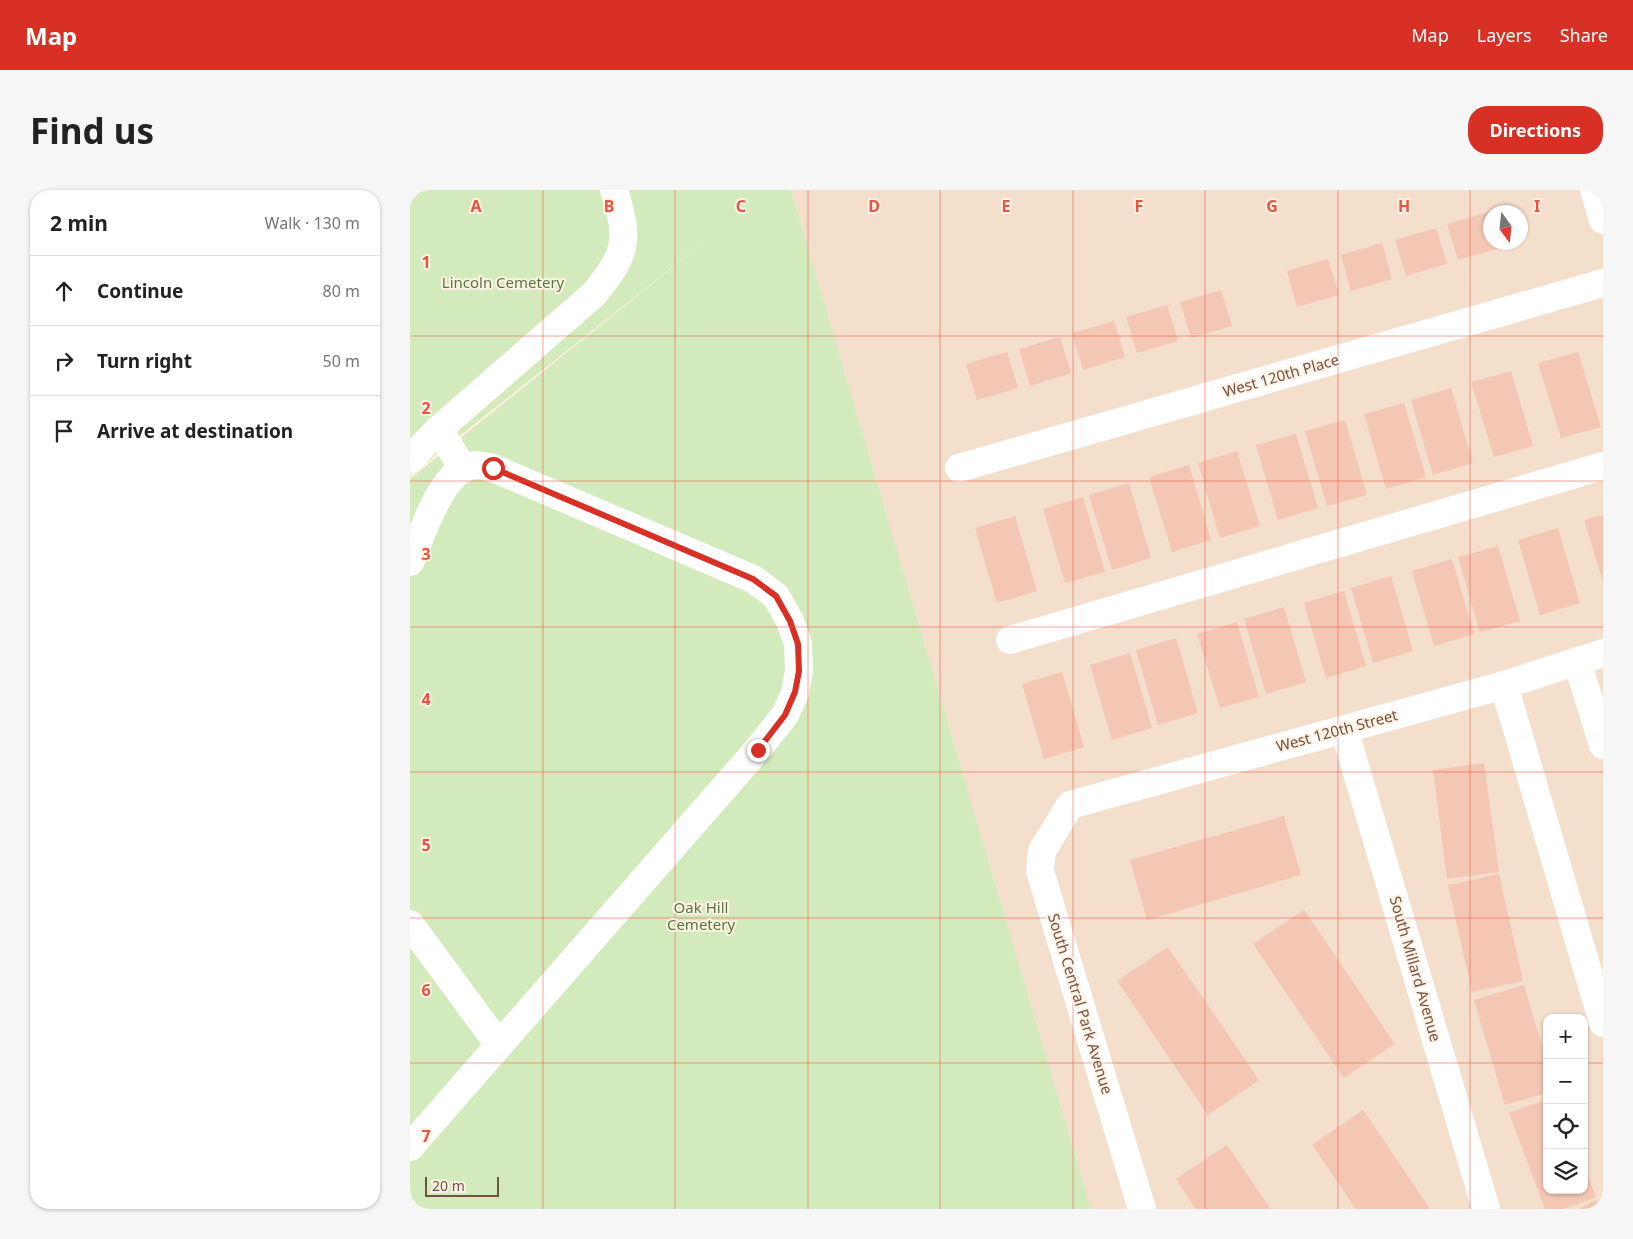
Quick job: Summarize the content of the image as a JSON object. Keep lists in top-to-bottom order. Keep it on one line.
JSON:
{"streets":{"street":["West 120th Place","West 120th Street","South Millard Avenue","South Central Park Avenue"]},"crossings":[["West 120th Street","South Millard Avenue"],["West 120th Street","South Central Park Avenue"]],"parks":["Lincoln Cemetery","Oak Hill Cemetery"],"scale_bar":"20 m","north":"bottom","page":{"header":"Map","nav":["Map","Layers","Share"],"buttons":"Directions","title":"Find us","heading":["2 min","Walk · 130 m"],"list":[["Continue","80 m"],["Turn right","50 m"],"Arrive at destination"],"map_buttons":["+","−"],"scale":"20 m"},"grid":{"columns":["A","B","C","D","E","F","G","H","I"],"rows":["1","2","3","4","5","6","7"]}}
